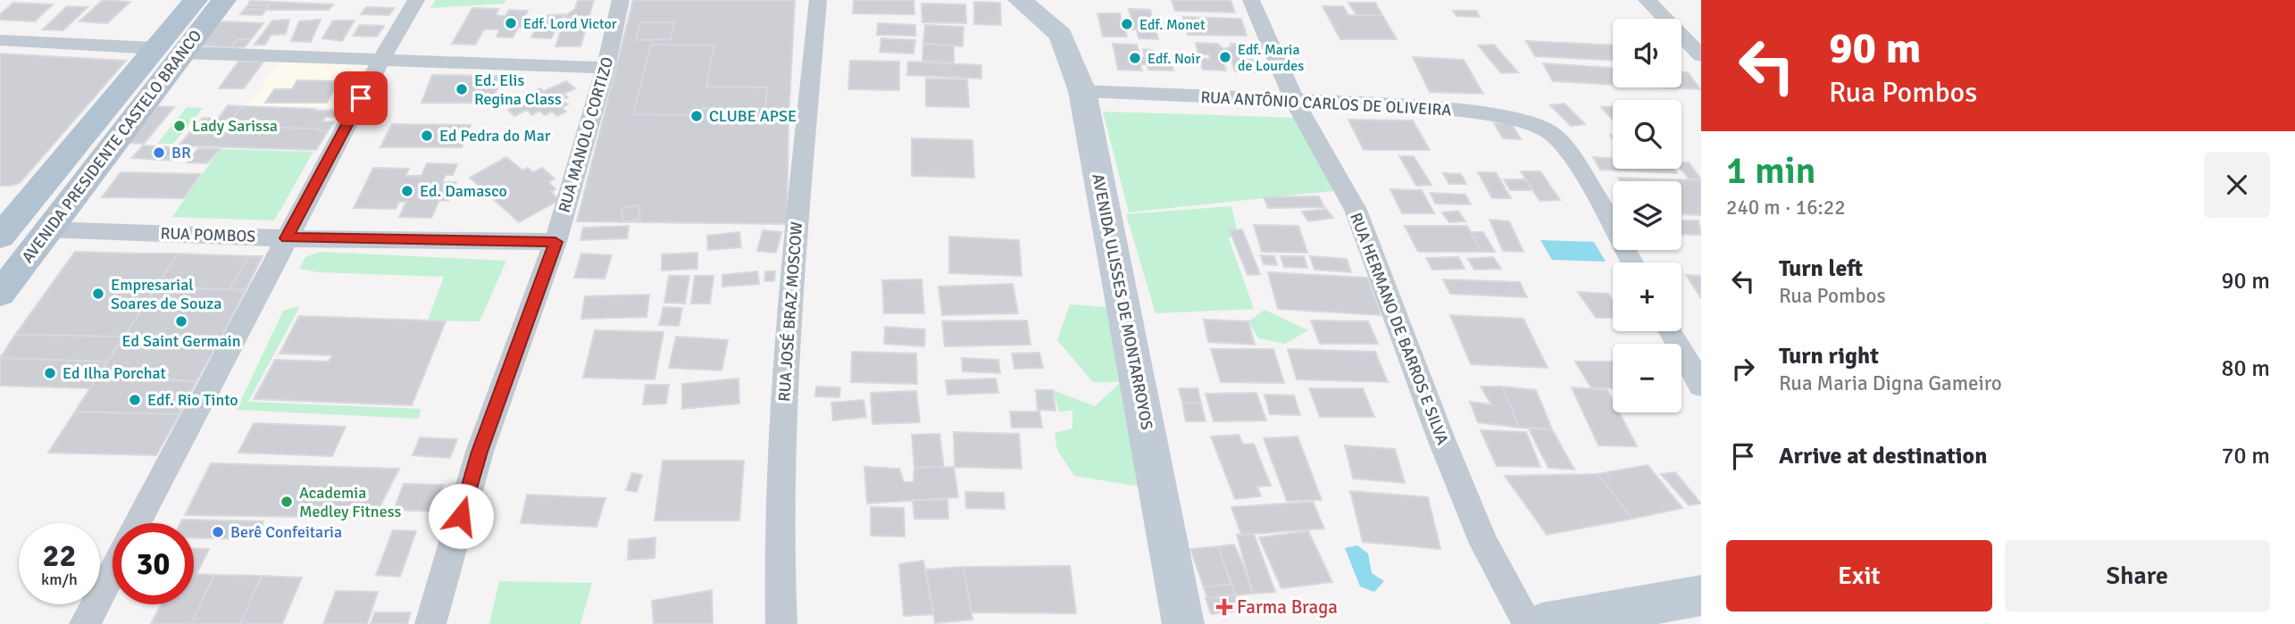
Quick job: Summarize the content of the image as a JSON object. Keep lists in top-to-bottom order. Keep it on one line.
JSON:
{"streets":{"main road":["AVENIDA PRESIDENTE CASTELO BRANCO","AVENIDA ULISSES DE MONTARROYOS"],"street":["RUA ANTÔNIO CARLOS DE OLIVEIRA","RUA MANOLO CORTIZO","RUA POMBOS","RUA JOSÉ BRAZ MOSCOW","RUA HERMANO DE BARROS E SILVA"]},"crossings":[["RUA ANTÔNIO CARLOS DE OLIVEIRA","AVENIDA ULISSES DE MONTARROYOS"],["RUA ANTÔNIO CARLOS DE OLIVEIRA","RUA HERMANO DE BARROS E SILVA"],["RUA MANOLO CORTIZO","RUA POMBOS"],["AVENIDA PRESIDENTE CASTELO BRANCO","RUA POMBOS"]],"places":{"other":["Edf. Lord Victor","Edf. Monet","Edf. Maria de Lourdes","Edf. Noir","Ed. Elis Regina Class","CLUBE APSE","Lady Sarissa","Ed Pedra do Mar","BR","Ed. Damasco","Empresarial Soares de Souza","Ed Saint Germain","Ed Ilha Porchat","Edf. Rio Tinto","Academia Medley Fitness","Berê Confeitaria"],"health":["Farma Braga"]},"page":{"turn":["90 m","Rua Pombos"],"map_buttons":["+","−"],"heading":["1 min","240 m · 16:22"],"list":[{"name":"Turn left","note":"Rua Pombos","value":"90 m"},{"name":"Turn right","note":"Rua Maria Digna Gameiro","value":"80 m"},{"name":"Arrive at destination","value":"70 m"}],"speed":"22 km/h","limit":"30","buttons":["Exit","Share"]}}
